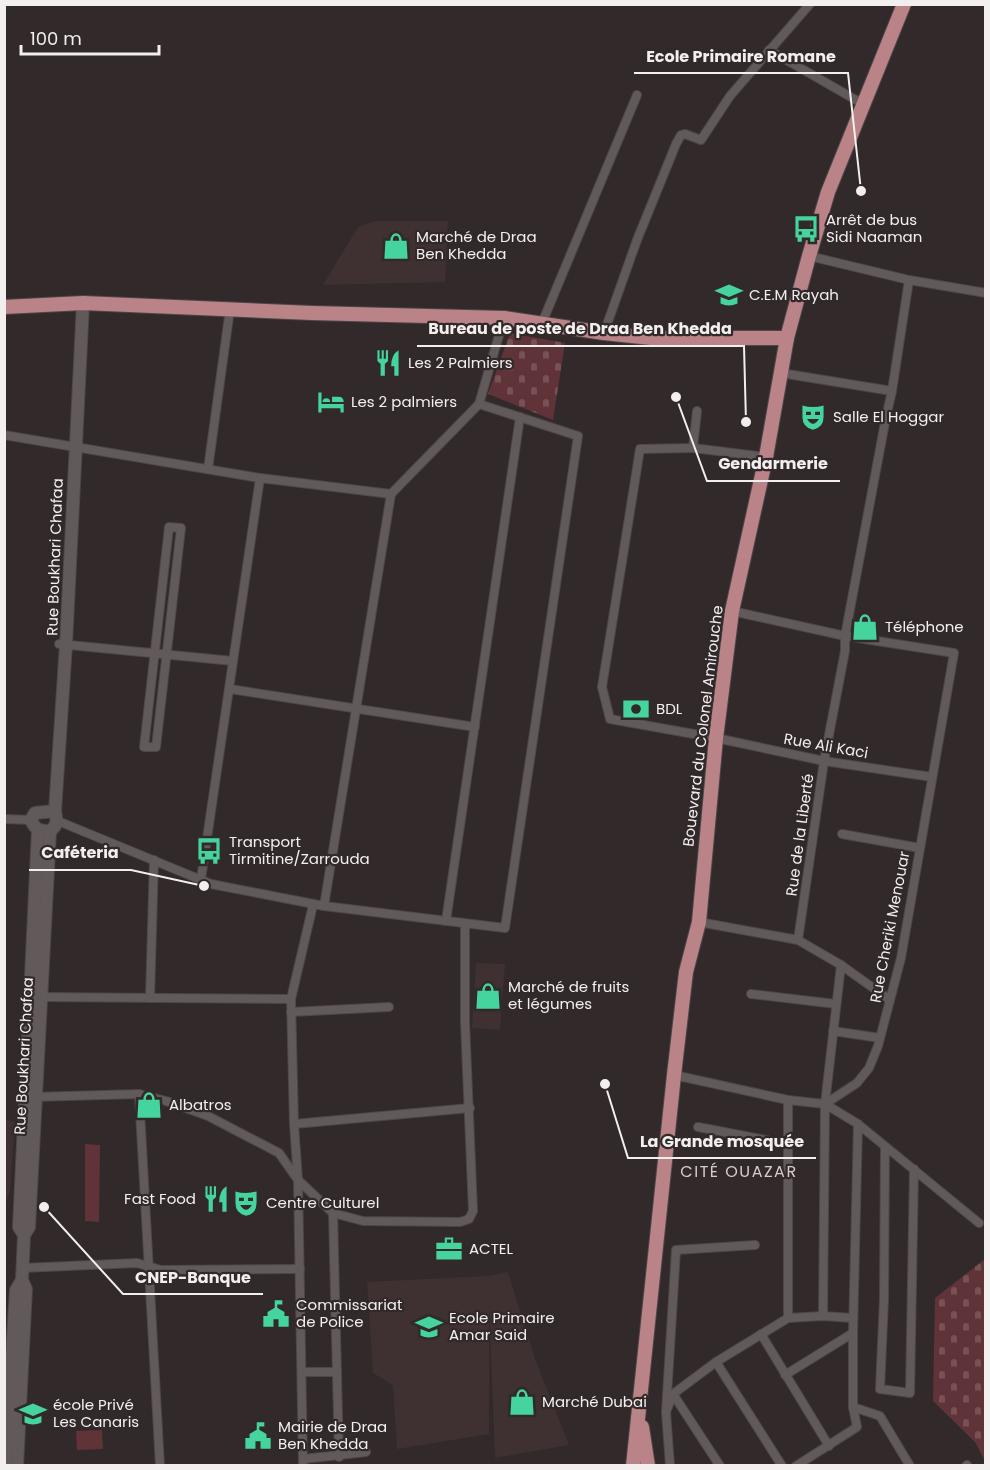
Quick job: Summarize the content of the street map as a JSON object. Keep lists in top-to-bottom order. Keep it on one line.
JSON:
{"streets":{"main road":["Rue Boukhari Chafaa","Bouevard du Colonel Amirouche"],"street":["Rue Ali Kaci","Rue de la Liberté","Rue Cheriki Menouar"]},"crossings":[["Bouevard du Colonel Amirouche","Rue Ali Kaci"],["Rue Ali Kaci","Rue de la Liberté"],["Rue Ali Kaci","Rue Cheriki Menouar"],["Rue de la Liberté","Rue Cheriki Menouar"]],"districts":["CITÉ OUAZAR"],"places":{"other":["Ecole Primaire Romane","Gendarmerie","Bureau de poste de Draa Ben Khedda","Caféteria","La Grande mosquée","CNEP-Banque"],"bus stop":["Arrêt de bus Sidi Naaman","Transport Tirmitine/Zarrouda"],"shop":["Marché de Draa Ben Khedda","Téléphone","Marché de fruits et légumes","Albatros","Marché Dubai"],"school or university":["C.E.M Rayah","Ecole Primaire Amar Said","école Privé Les Canaris"],"restaurant":["Les 2 Palmiers","Fast Food"],"hotel":["Les 2 palmiers"],"theatre":["Salle El Hoggar","Centre Culturel"],"bank":["BDL"],"office":["ACTEL"],"public building":["Commissariat de Police","Mairie de Draa Ben Khedda"]},"scale_bar":"100 m"}
